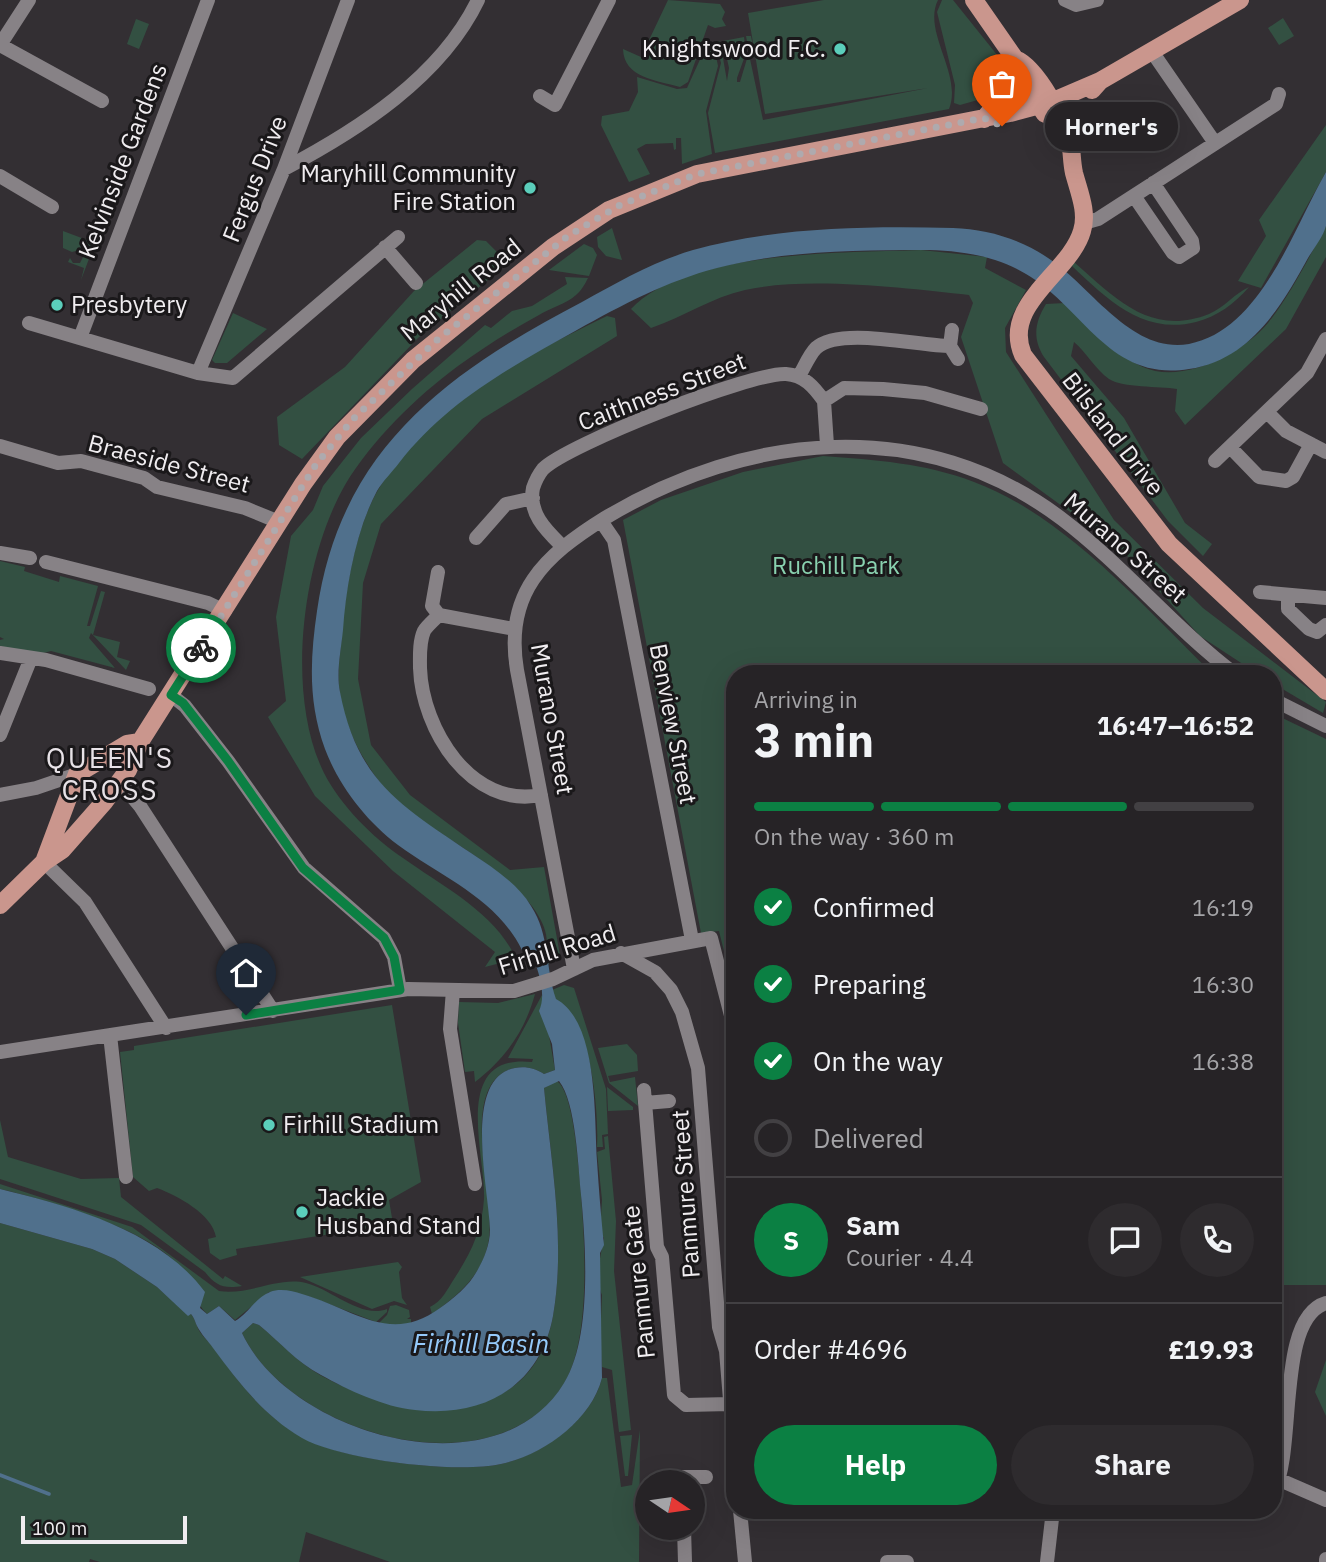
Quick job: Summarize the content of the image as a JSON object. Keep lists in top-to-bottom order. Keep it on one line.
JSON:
{"streets":{"main road":["Maryhill Road","Bilsland Drive"],"street":["Kelvinside Gardens","Fergus Drive","Caithness Street","Braeside Street","Murano Street","Benview Street","Firhill Road","Panmure Street","Panmure Gate"]},"crossings":[["Maryhill Road","Braeside Street"],["Murano Street","Benview Street"],["Murano Street","Firhill Road"],["Benview Street","Firhill Road"],["Firhill Road","Panmure Street"]],"districts":["QUEEN'S CROSS"],"water":["Firhill Basin"],"parks":["Ruchill Park"],"places":["Knightswood F.C.","Horner's","Maryhill Community Fire Station","Presbytery","Firhill Stadium","Jackie Husband Stand"],"scale_bar":"100 m","north":"right","page":{"bubble":"Horner's","heading":["3 min","Arriving in","16:47–16:52"],"panel":["Sam","Courier · 4.4","Order #4696","£19.93"],"bar":"On the way · 360 m","list":[["Confirmed","16:19"],["Preparing","16:30"],["On the way","16:38"],"Delivered"],"round":"S","buttons":["Help","Share"],"scale":"100 m"}}
